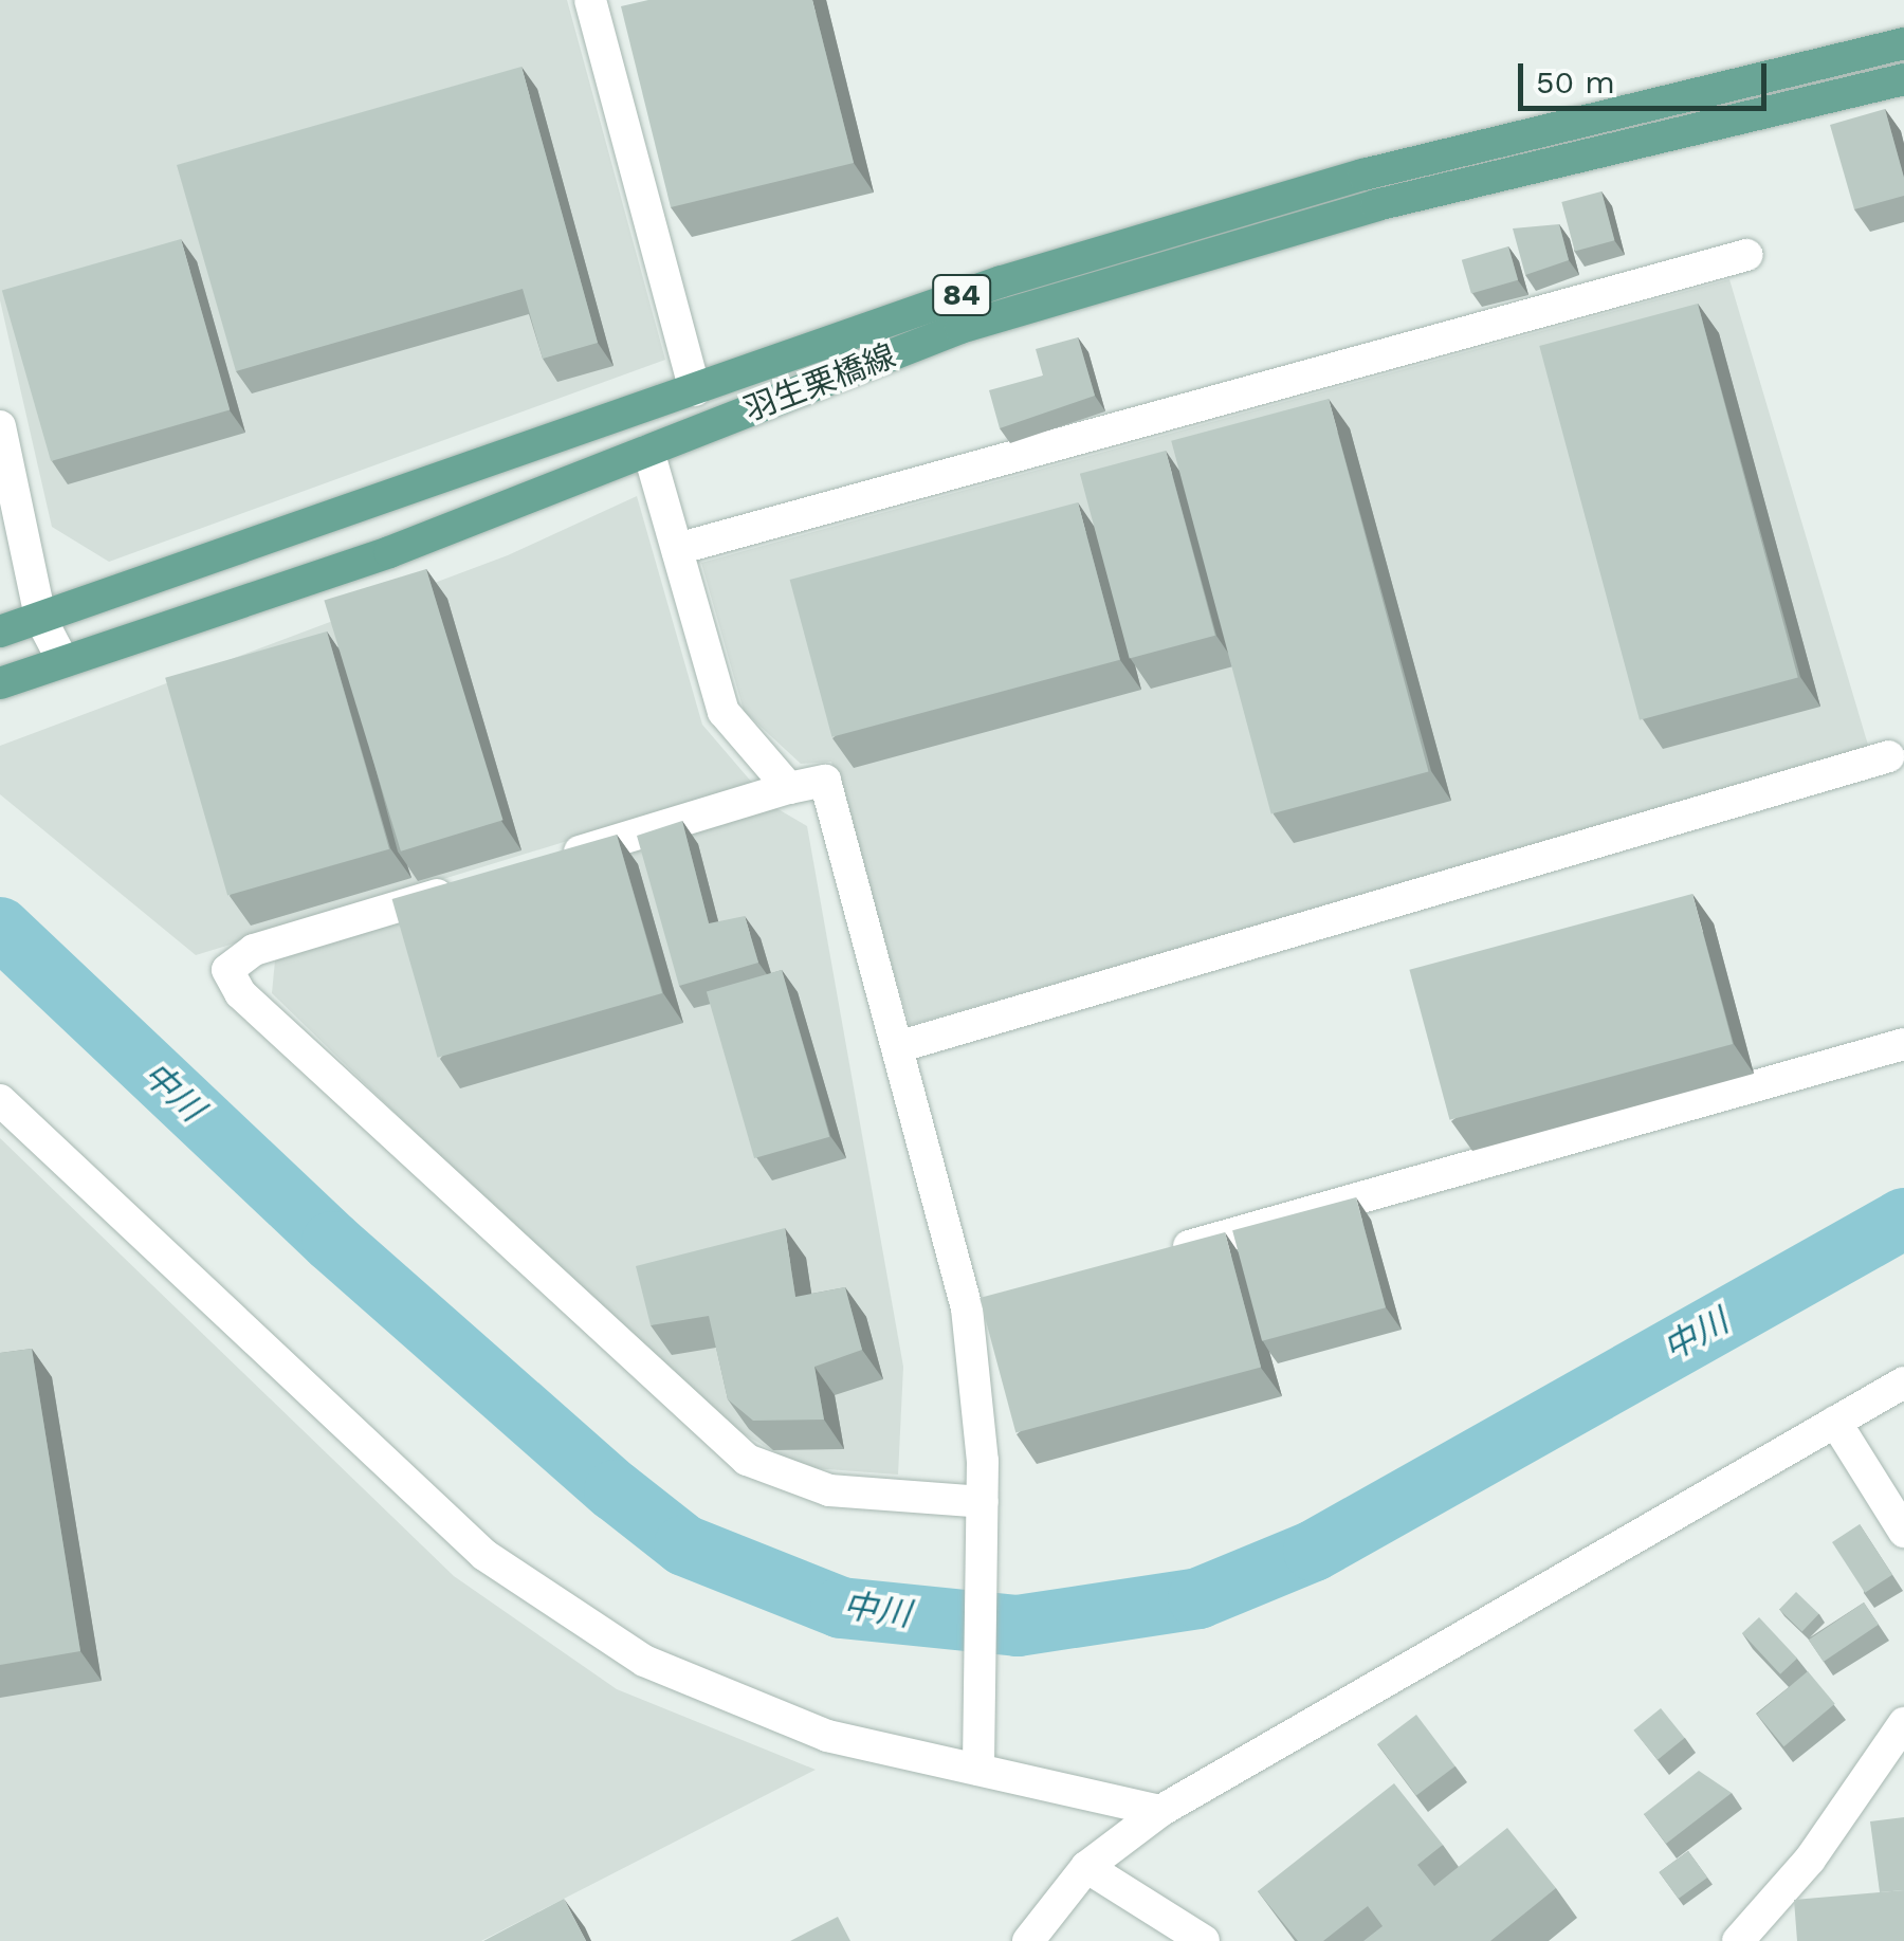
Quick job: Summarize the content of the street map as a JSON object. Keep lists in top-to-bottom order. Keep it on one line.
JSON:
{"streets":{"main road":["84","羽生栗橋線"]},"water":["中川"],"scale_bar":"50 m"}
